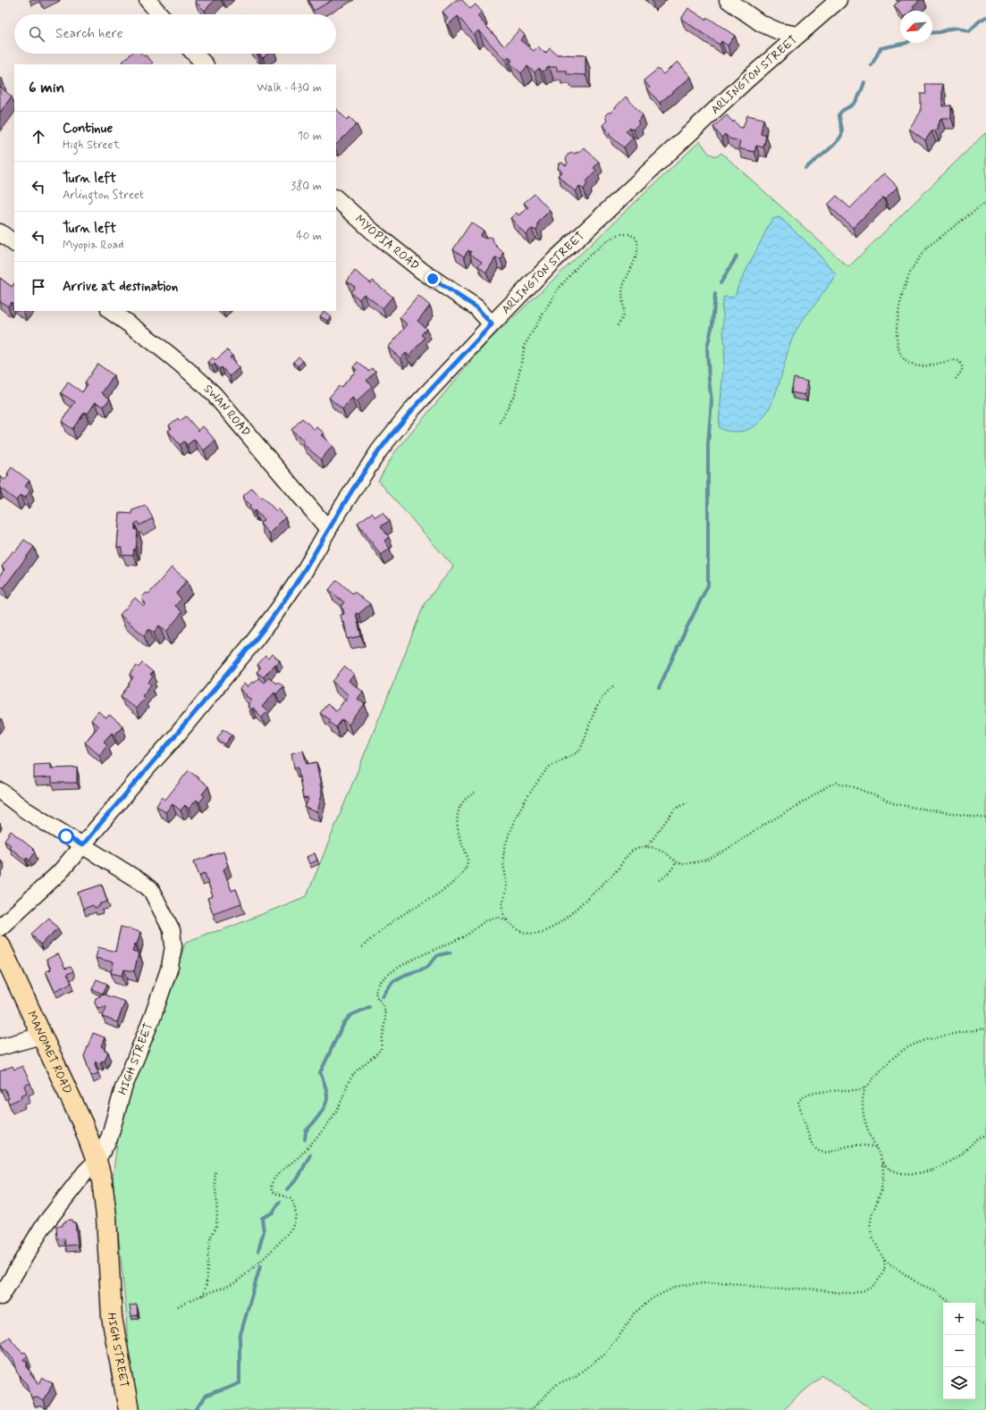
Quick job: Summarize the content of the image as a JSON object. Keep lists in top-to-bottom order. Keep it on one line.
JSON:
{"streets":{"main road":["MANOMET ROAD","HIGH STREET"],"street":["ARLINGTON STREET","MYOPIA ROAD","SWAN ROAD"]},"crossings":[["ARLINGTON STREET","MYOPIA ROAD"],["ARLINGTON STREET","SWAN ROAD"],["ARLINGTON STREET","HIGH STREET"],["MANOMET ROAD","HIGH STREET"]],"north":"bottom left","page":{"search":"Search here","heading":["6 min","Walk · 430 m"],"list":[["Continue","High Street","10 m"],["Turn left","Arlington Street","380 m"],["Turn left","Myopia Road","40 m"],"Arrive at destination"],"map_buttons":["+","−"]}}
